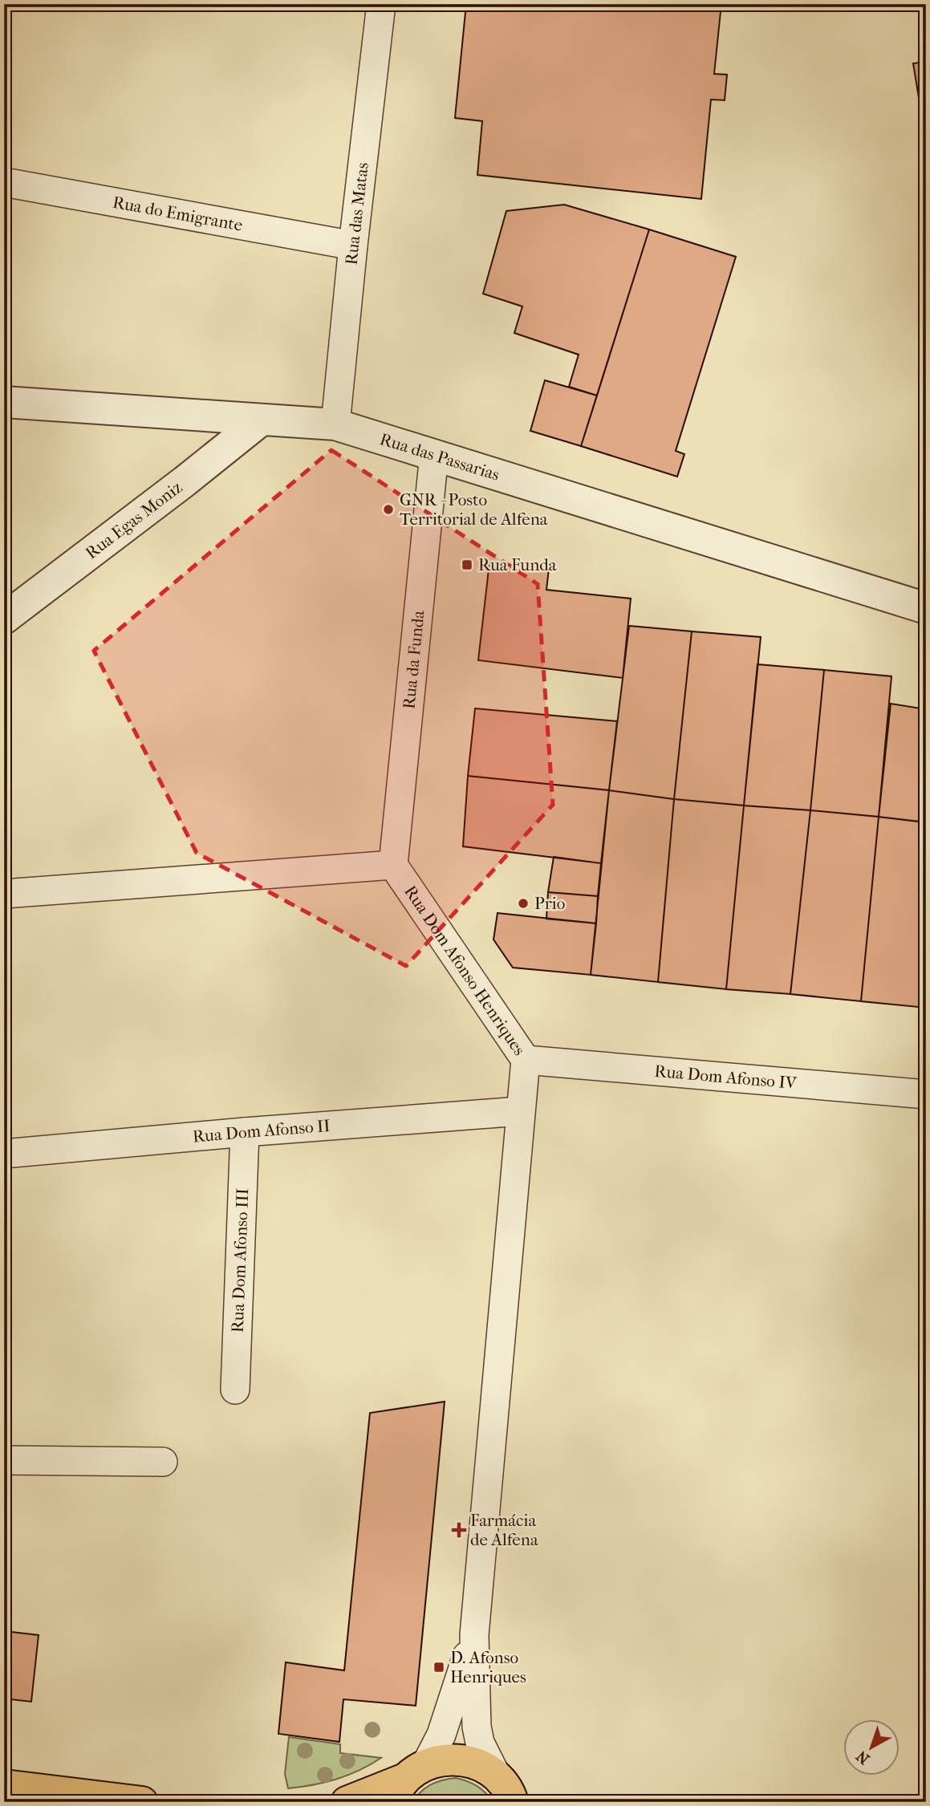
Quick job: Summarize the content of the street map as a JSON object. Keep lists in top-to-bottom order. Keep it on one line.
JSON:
{"streets":{"street":["Rua do Emigrante","Rua das Matas","Rua das Passarias","Rua Egas Moniz","Rua da Funda","Rua Dom Afonso Henriques","Rua Dom Afonso IV","Rua Dom Afonso II","Rua Dom Afonso III"]},"crossings":[["Rua do Emigrante","Rua das Matas"],["Rua das Matas","Rua das Passarias"],["Rua das Passarias","Rua Egas Moniz"],["Rua das Passarias","Rua da Funda"],["Rua da Funda","Rua Dom Afonso Henriques"],["Rua Dom Afonso Henriques","Rua Dom Afonso IV"],["Rua Dom Afonso Henriques","Rua Dom Afonso II"],["Rua Dom Afonso II","Rua Dom Afonso III"]],"places":{"other":["GNR - Posto Territorial de Alfena","Prio"],"transit":["Rua Funda","D. Afonso Henriques"],"health":["Farmácia de Alfena"]},"north":"bottom left"}
